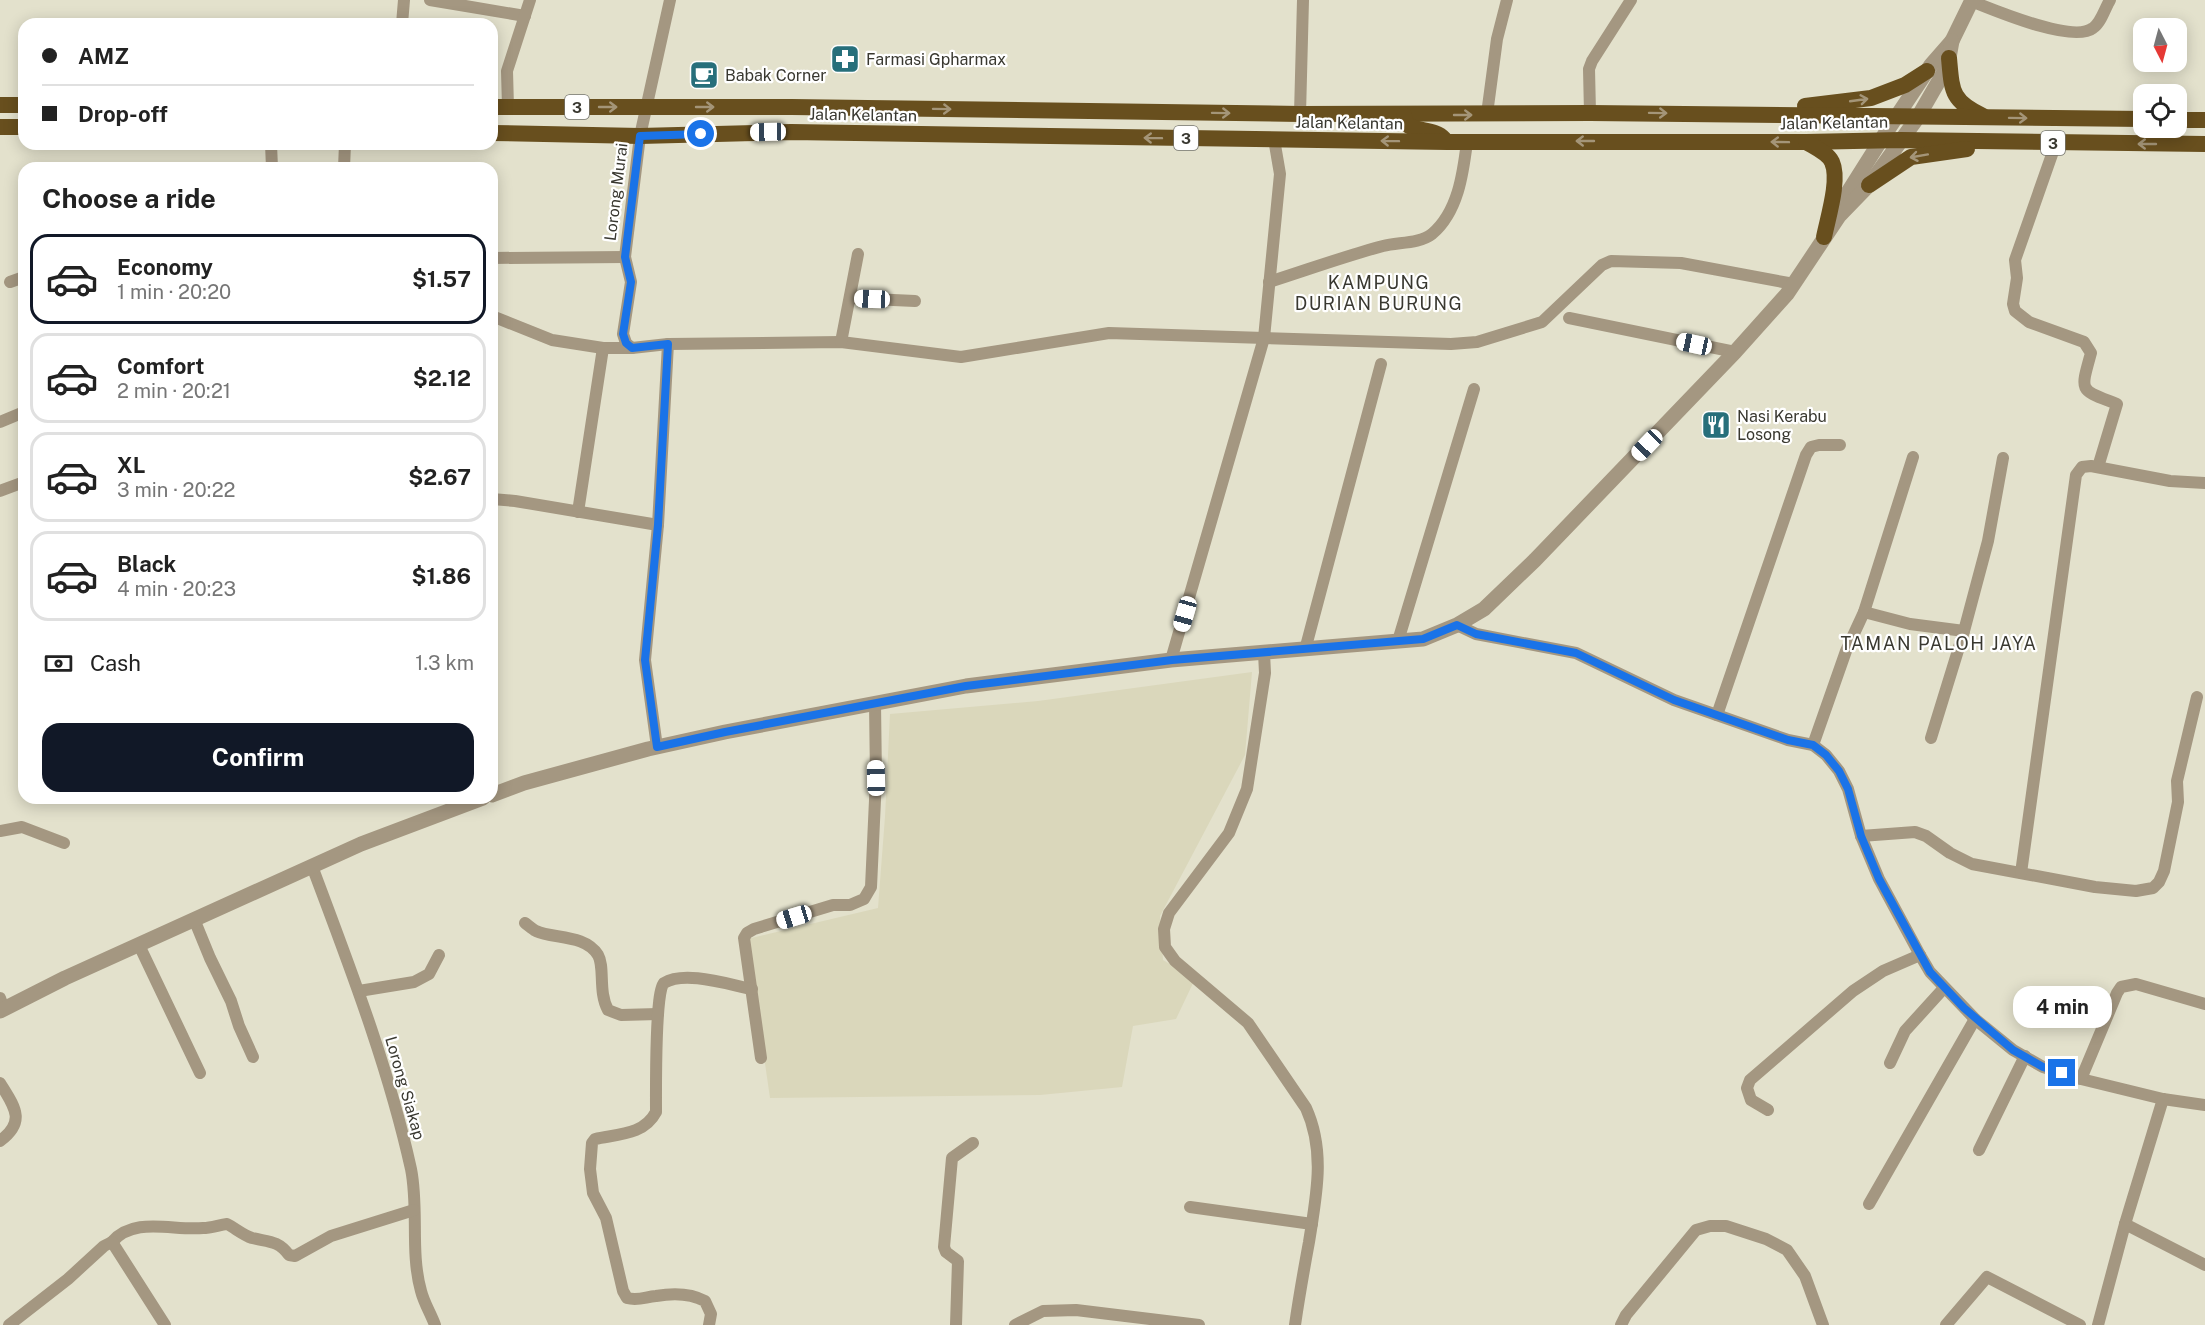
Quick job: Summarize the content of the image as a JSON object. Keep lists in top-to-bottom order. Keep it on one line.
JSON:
{"streets":{"highway":["3","Jalan Kelantan"],"street":["Lorong Murai","Lorong Siakap"]},"crossings":[["Jalan Kelantan","Lorong Murai"]],"districts":["KAMPUNG DURIAN BURUNG","TAMAN PALOH JAYA"],"places":{"pharmacy":["Farmasi Gpharmax"],"cafe":["Babak Corner"],"restaurant":["Nasi Kerabu Losong"]},"north":"bottom","page":{"banner":["AMZ","Drop-off"],"heading":"Choose a ride","list":[{"name":"Economy","note":"1 min · 20:20","value":"$1.57"},{"name":"Comfort","note":"2 min · 20:21","value":"$2.12"},{"name":"XL","note":"3 min · 20:22","value":"$2.67"},{"name":"Black","note":"4 min · 20:23","value":"$1.86"}],"pay":["Cash","1.3 km"],"buttons":"Confirm","bubble":"4 min"}}
